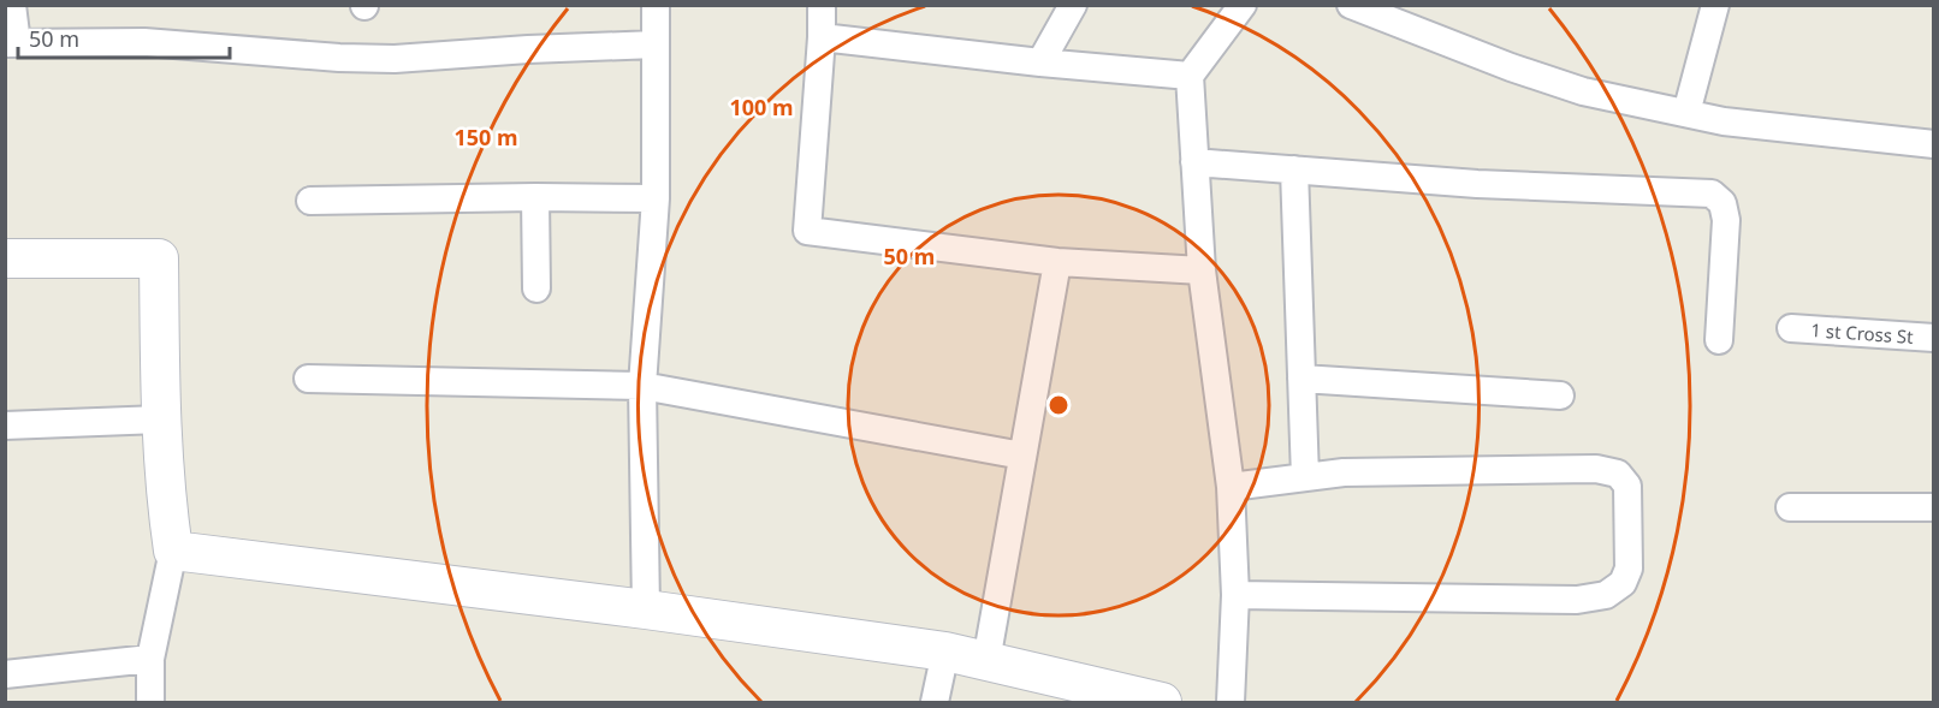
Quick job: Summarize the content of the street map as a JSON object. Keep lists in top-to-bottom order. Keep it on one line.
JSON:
{"streets":{"street":["1 st Cross St"]},"scale_bar":"50 m","rings":["100 m","150 m","50 m"]}
